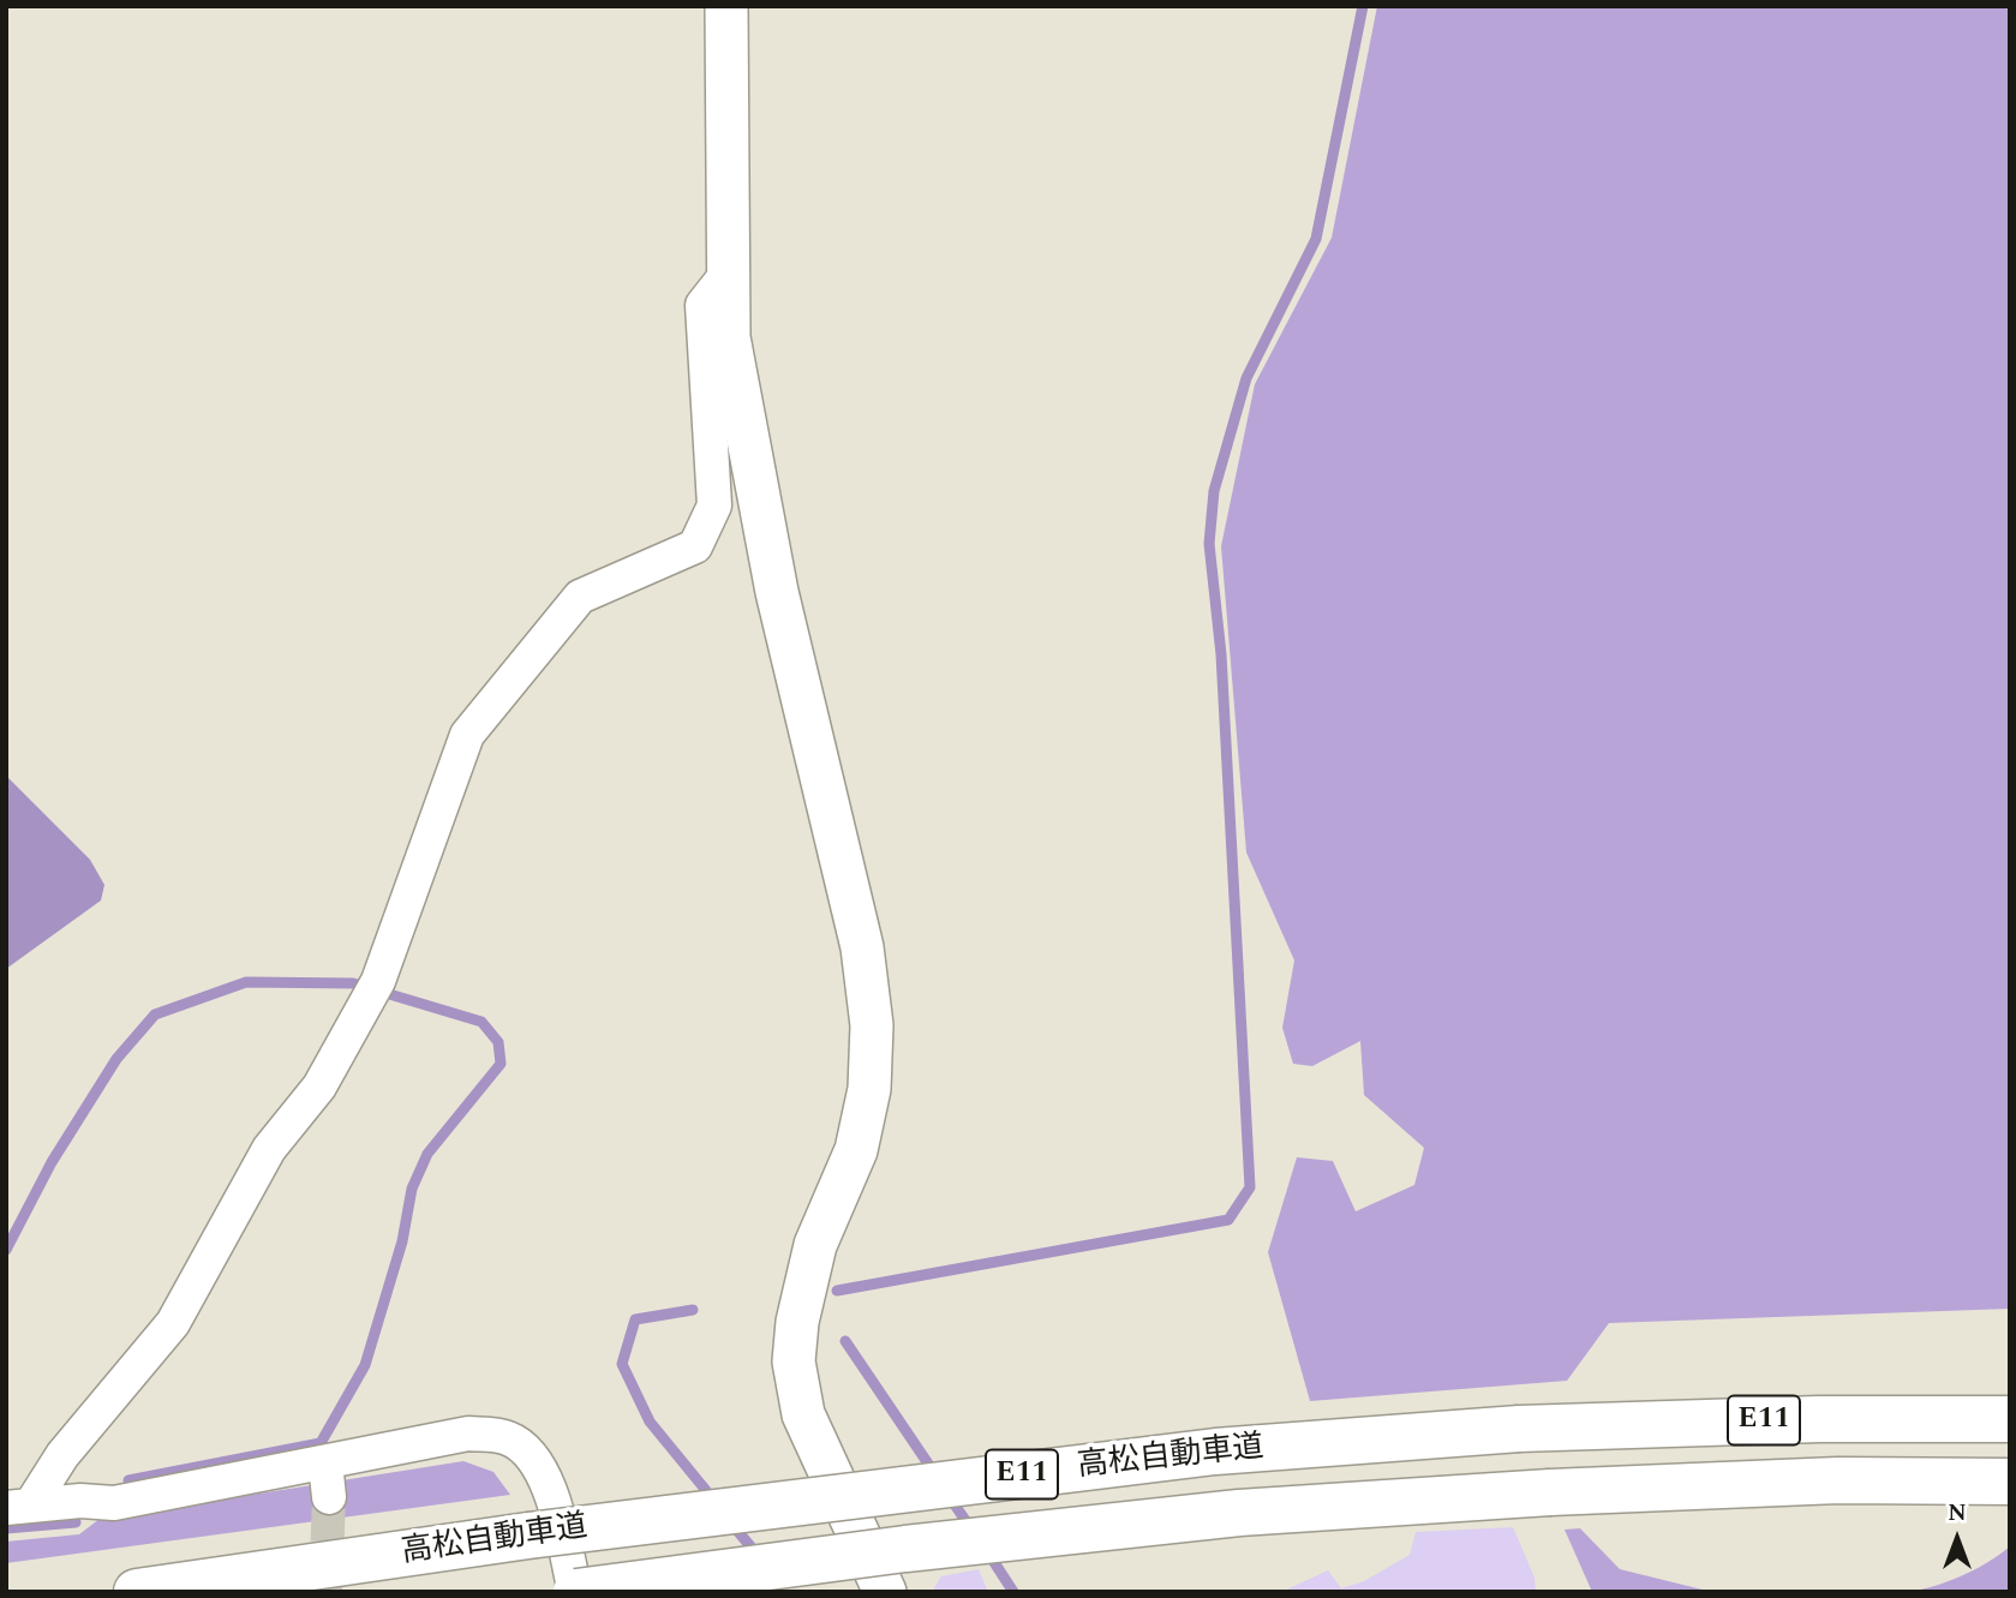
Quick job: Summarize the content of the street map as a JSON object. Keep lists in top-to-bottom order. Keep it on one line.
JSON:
{"streets":{"highway":["E11","高松自動車道"]},"north":"top"}
